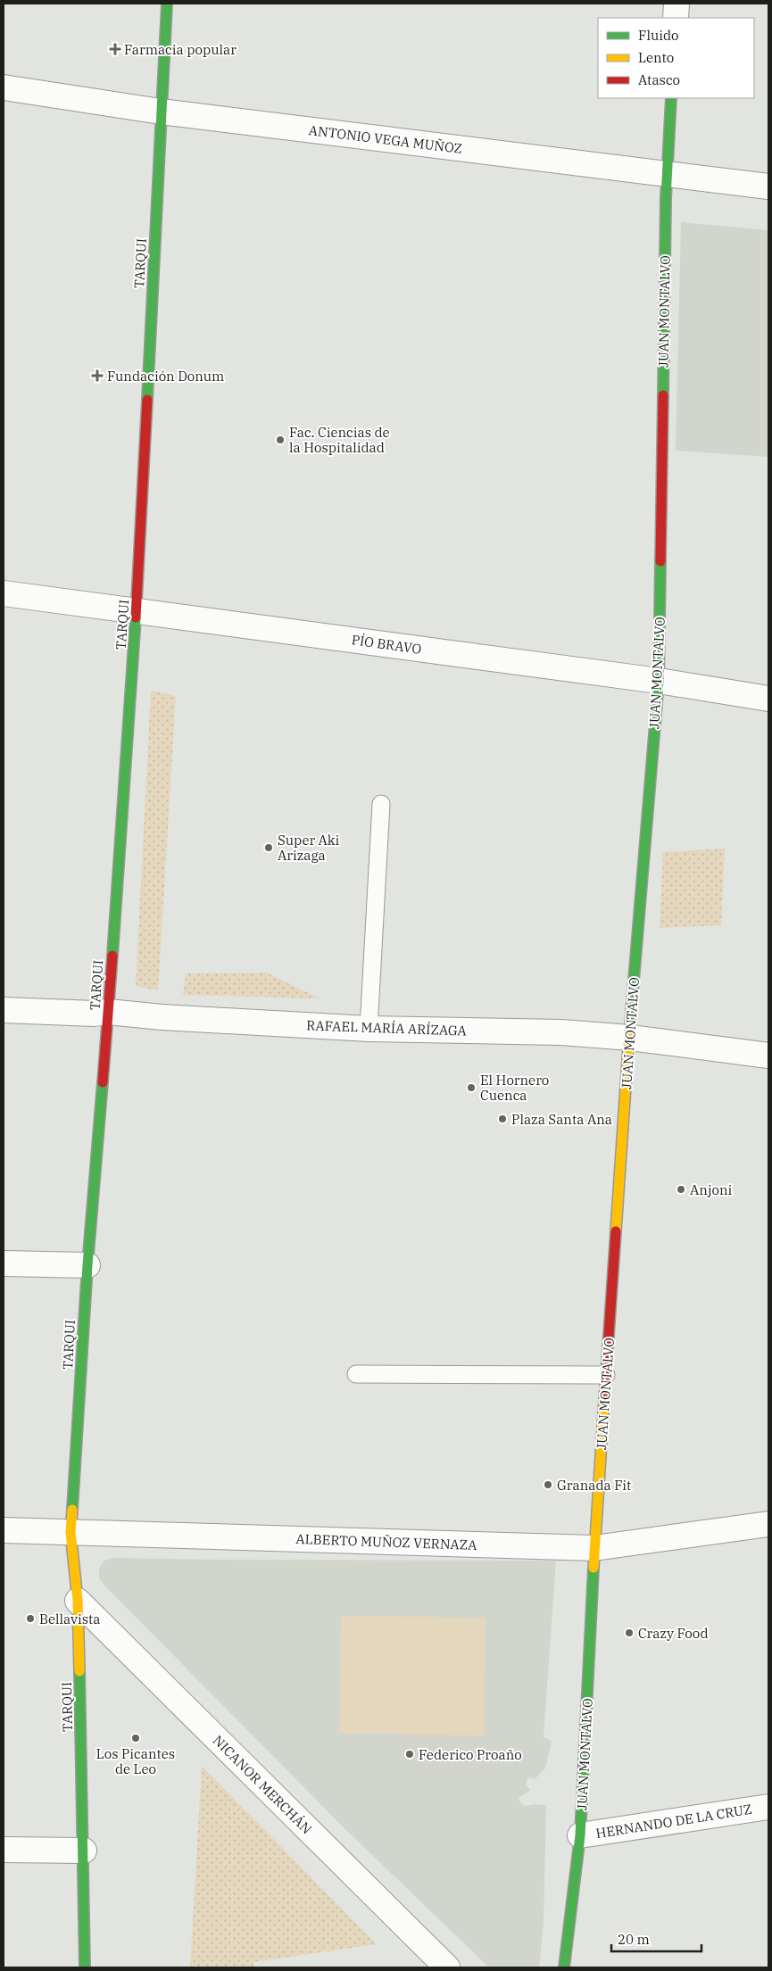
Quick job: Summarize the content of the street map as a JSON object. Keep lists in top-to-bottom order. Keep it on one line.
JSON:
{"streets":{"street":["ANTONIO VEGA MUÑOZ","TARQUI","JUAN MONTALVO","PÍO BRAVO","RAFAEL MARÍA ARÍZAGA","ALBERTO MUÑOZ VERNAZA","NICANOR MERCHÁN","HERNANDO DE LA CRUZ"]},"crossings":[["ANTONIO VEGA MUÑOZ","TARQUI"],["ANTONIO VEGA MUÑOZ","JUAN MONTALVO"],["TARQUI","PÍO BRAVO"],["TARQUI","RAFAEL MARÍA ARÍZAGA"],["TARQUI","ALBERTO MUÑOZ VERNAZA"],["TARQUI","NICANOR MERCHÁN"],["JUAN MONTALVO","PÍO BRAVO"],["JUAN MONTALVO","RAFAEL MARÍA ARÍZAGA"],["JUAN MONTALVO","ALBERTO MUÑOZ VERNAZA"],["JUAN MONTALVO","HERNANDO DE LA CRUZ"]],"places":{"health":["Farmacia popular","Fundación Donum"],"other":["Fac. Ciencias de la Hospitalidad","Super Aki Arizaga","El Hornero Cuenca","Plaza Santa Ana","Anjoni","Granada Fit","Bellavista","Crazy Food","Los Picantes de Leo","Federico Proaño"]},"legend":["Fluido","Lento","Atasco"],"scale_bar":"20 m"}
